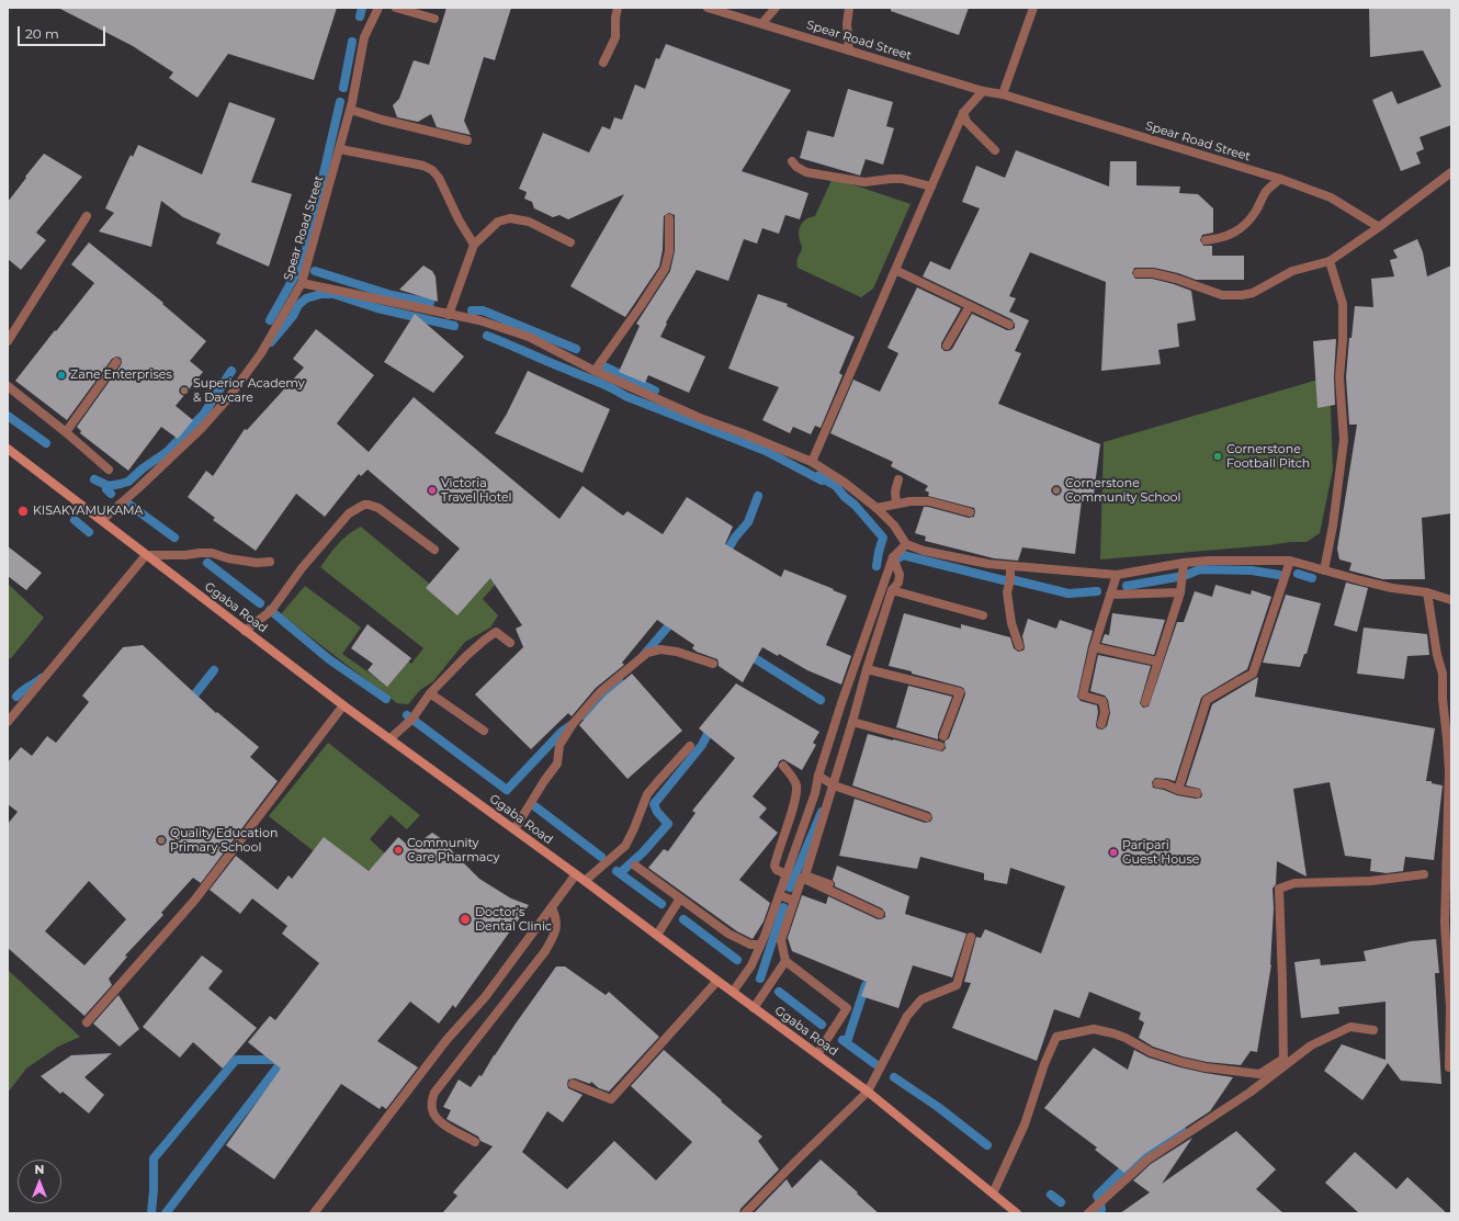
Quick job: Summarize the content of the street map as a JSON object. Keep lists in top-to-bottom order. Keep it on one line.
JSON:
{"streets":{"street":["Spear Road Street","Ggaba Road"]},"crossings":[["Spear Road Street","Ggaba Road"]],"places":["Zane Enterprises","Superior Academy & Daycare","Cornerstone Football Pitch","Victoria Travel Hotel","Cornerstone Community School","KISAKYAMUKAMA","Quality Education Primary School","Community Care Pharmacy","Paripari Guest House","Doctor's Dental Clinic"],"scale_bar":"20 m","north":"top"}
